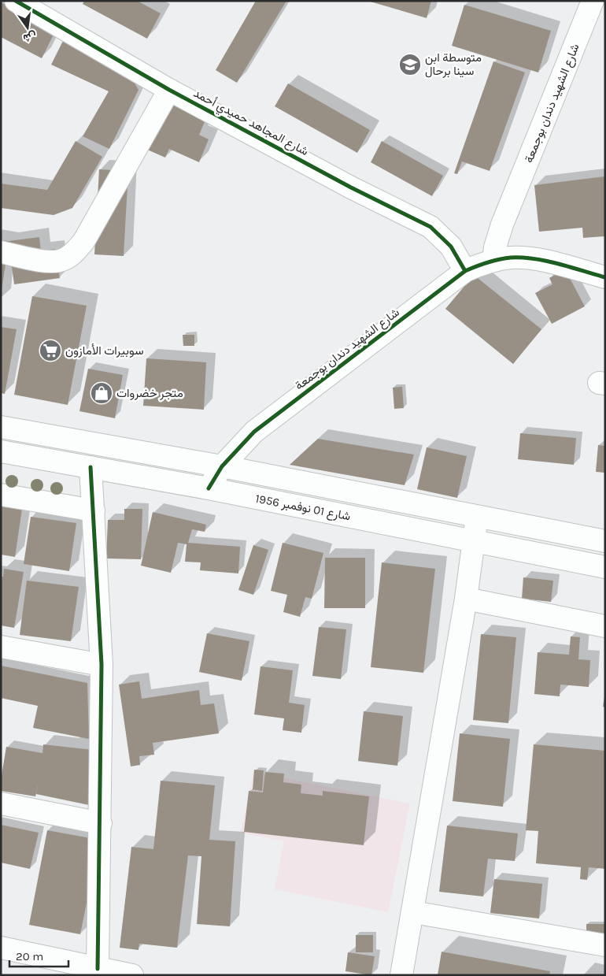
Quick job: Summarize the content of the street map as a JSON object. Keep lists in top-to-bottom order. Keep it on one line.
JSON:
{"streets":{"street":["شارع الشهيد دندان بوجمعة","شارع المجاهد حميدي أحمد","شارع 01 نوفمبر 1956"]},"crossings":[["شارع الشهيد دندان بوجمعة","شارع المجاهد حميدي أحمد"],["شارع الشهيد دندان بوجمعة","شارع 01 نوفمبر 1956"]],"places":{"school or university":["متوسطة ابن سينا برحال"],"supermarket":["سوبيرات الأمازون"],"shop":["متجر خضروات"]},"scale_bar":"20 m","north":"bottom"}
